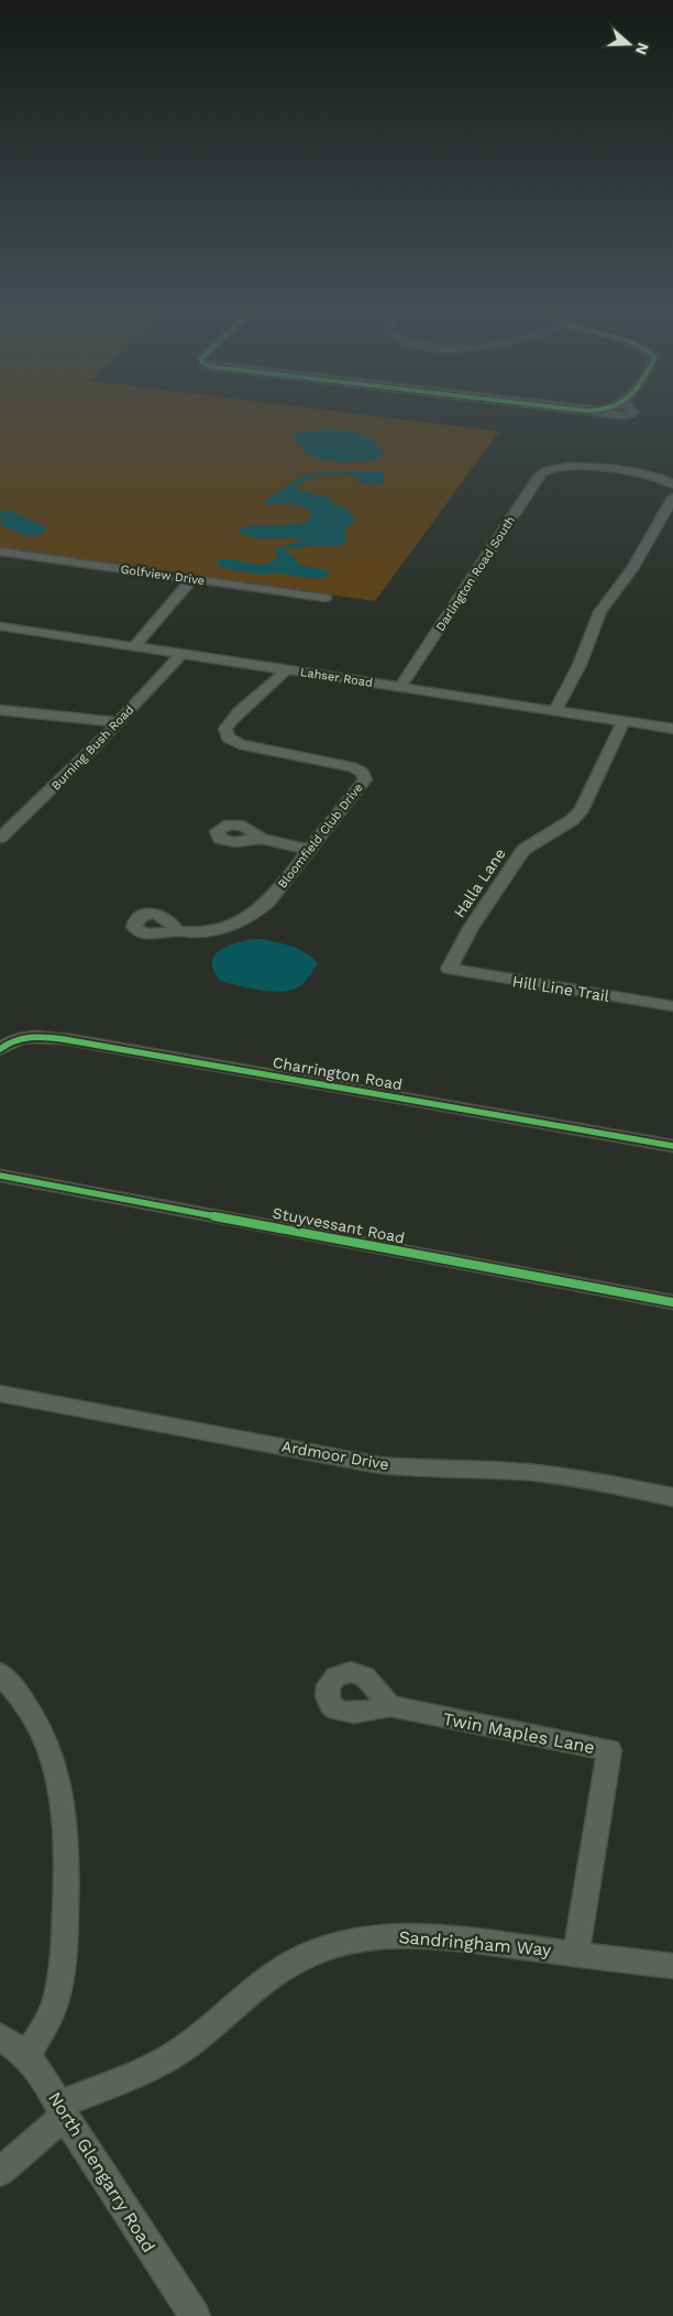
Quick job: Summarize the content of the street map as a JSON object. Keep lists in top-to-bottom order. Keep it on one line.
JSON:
{"streets":{"street":["Darlington Road South","Golfview Drive","Lahser Road","Burning Bush Road","Bloomfield Club Drive","Halla Lane","Hill Line Trail","Charrington Road","Stuyvessant Road","Ardmoor Drive","Twin Maples Lane","Sandringham Way","North Glengarry Road"]},"crossings":[["Darlington Road South","Lahser Road"],["Lahser Road","Burning Bush Road"],["Lahser Road","Bloomfield Club Drive"],["Lahser Road","Halla Lane"],["Halla Lane","Hill Line Trail"],["Twin Maples Lane","Sandringham Way"],["Sandringham Way","North Glengarry Road"]],"north":"right"}
